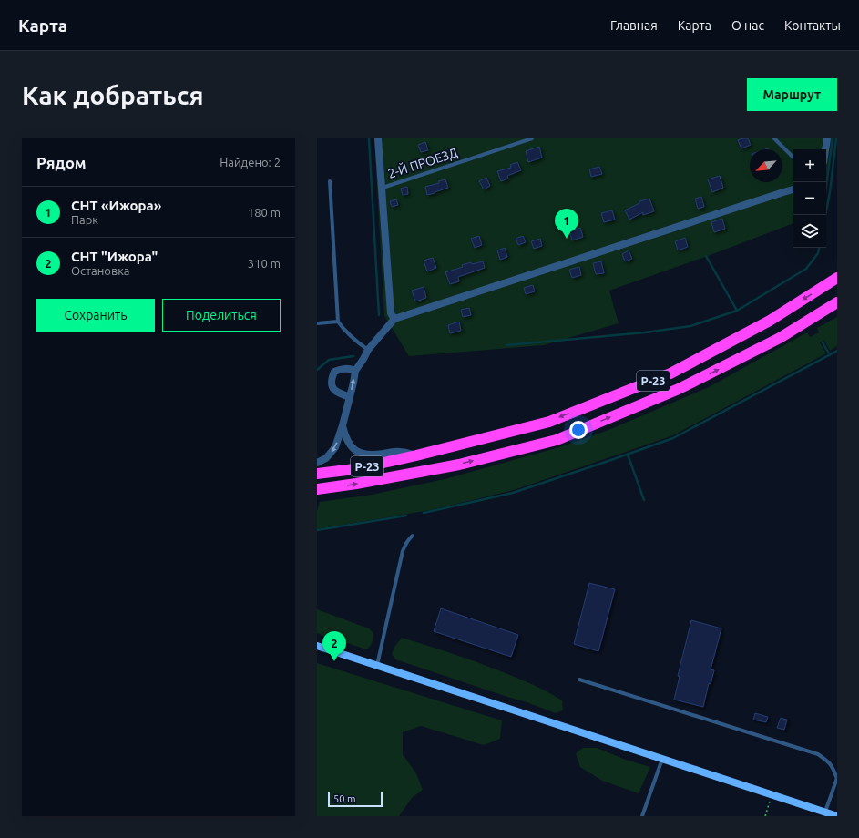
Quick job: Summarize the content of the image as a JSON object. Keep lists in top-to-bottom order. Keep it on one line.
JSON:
{"streets":{"highway":["Р-23"],"lane":["2-Й ПРОЕЗД"]},"scale_bar":"50 m","north":"bottom left","page":{"header":"Карта","nav":["Главная","Карта","О нас","Контакты"],"buttons":["Маршрут",["Сохранить","Поделиться"]],"title":"Как добраться","heading":["Рядом","Найдено: 2"],"map_buttons":["+","−"],"list":[{"mark":"1","name":"СНТ «Ижора»","note":"Парк","value":"180 m"},{"mark":"2","name":"СНТ \"Ижора\"","note":"Остановка","value":"310 m"}],"pins":["1","2"],"scale":"50 m"}}
